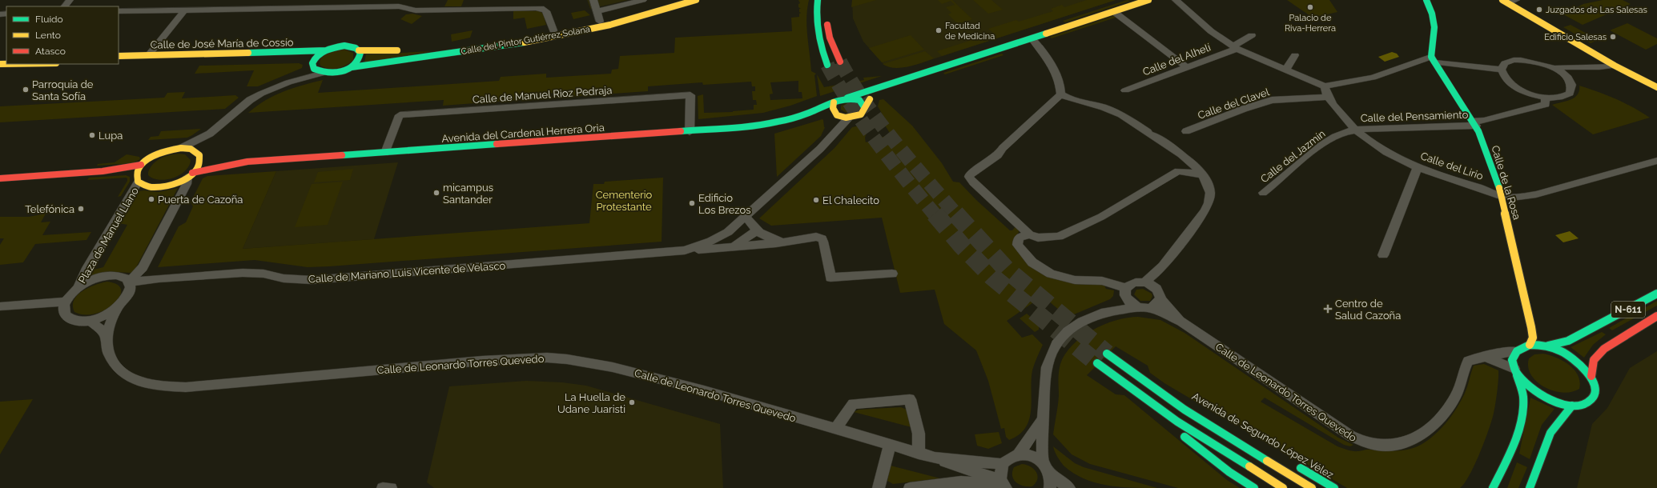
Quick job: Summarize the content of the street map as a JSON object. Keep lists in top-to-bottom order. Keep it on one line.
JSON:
{"streets":{"main road":["Calle del Pintor Gutiérrez Solana","Calle de José María de Cossío","Avenida del Cardenal Herrera Oria","Calle de la Rosa","N-611","Avenida de Segundo López Vélez"],"street":["Calle del Alhelí","Calle de Manuel Rioz Pedraja","Calle del Clavel","Calle del Pensamiento","Calle del Jazmín","Calle del Lirio","Plaza de Manuel Llano","Calle de Mariano Luis Vicente de Velasco","Calle de Leonardo Torres Quevedo"]},"crossings":[["Calle de Manuel Rioz Pedraja","Avenida del Cardenal Herrera Oria"],["Calle del Clavel","Calle del Lirio"],["Calle del Pensamiento","Calle del Jazmín"],["Calle del Pensamiento","Calle del Lirio"],["Calle del Pensamiento","Calle de la Rosa"],["Avenida del Cardenal Herrera Oria","Calle de Mariano Luis Vicente de Velasco"],["Calle del Jazmín","Calle del Lirio"],["Calle del Lirio","Calle de la Rosa"],["Calle de la Rosa","N-611"],["Calle de la Rosa","Calle de Leonardo Torres Quevedo"],["Plaza de Manuel Llano","Calle de Mariano Luis Vicente de Velasco"],["N-611","Calle de Leonardo Torres Quevedo"]],"parks":["Cementerio Protestante"],"places":{"other":["Palacio de Riva-Herrera","Juzgados de Las Salesas","Facultad de Medicina","Edificio Salesas","Parroquia de Santa Sofía","Lupa","micampus Santander","Puerta de Cazoña","El Chalecito","Edificio Los Brezos","Telefónica","La Huella de Udane Juaristi"],"health":["Centro de Salud Cazoña"]},"legend":["Fluido","Lento","Atasco"]}
